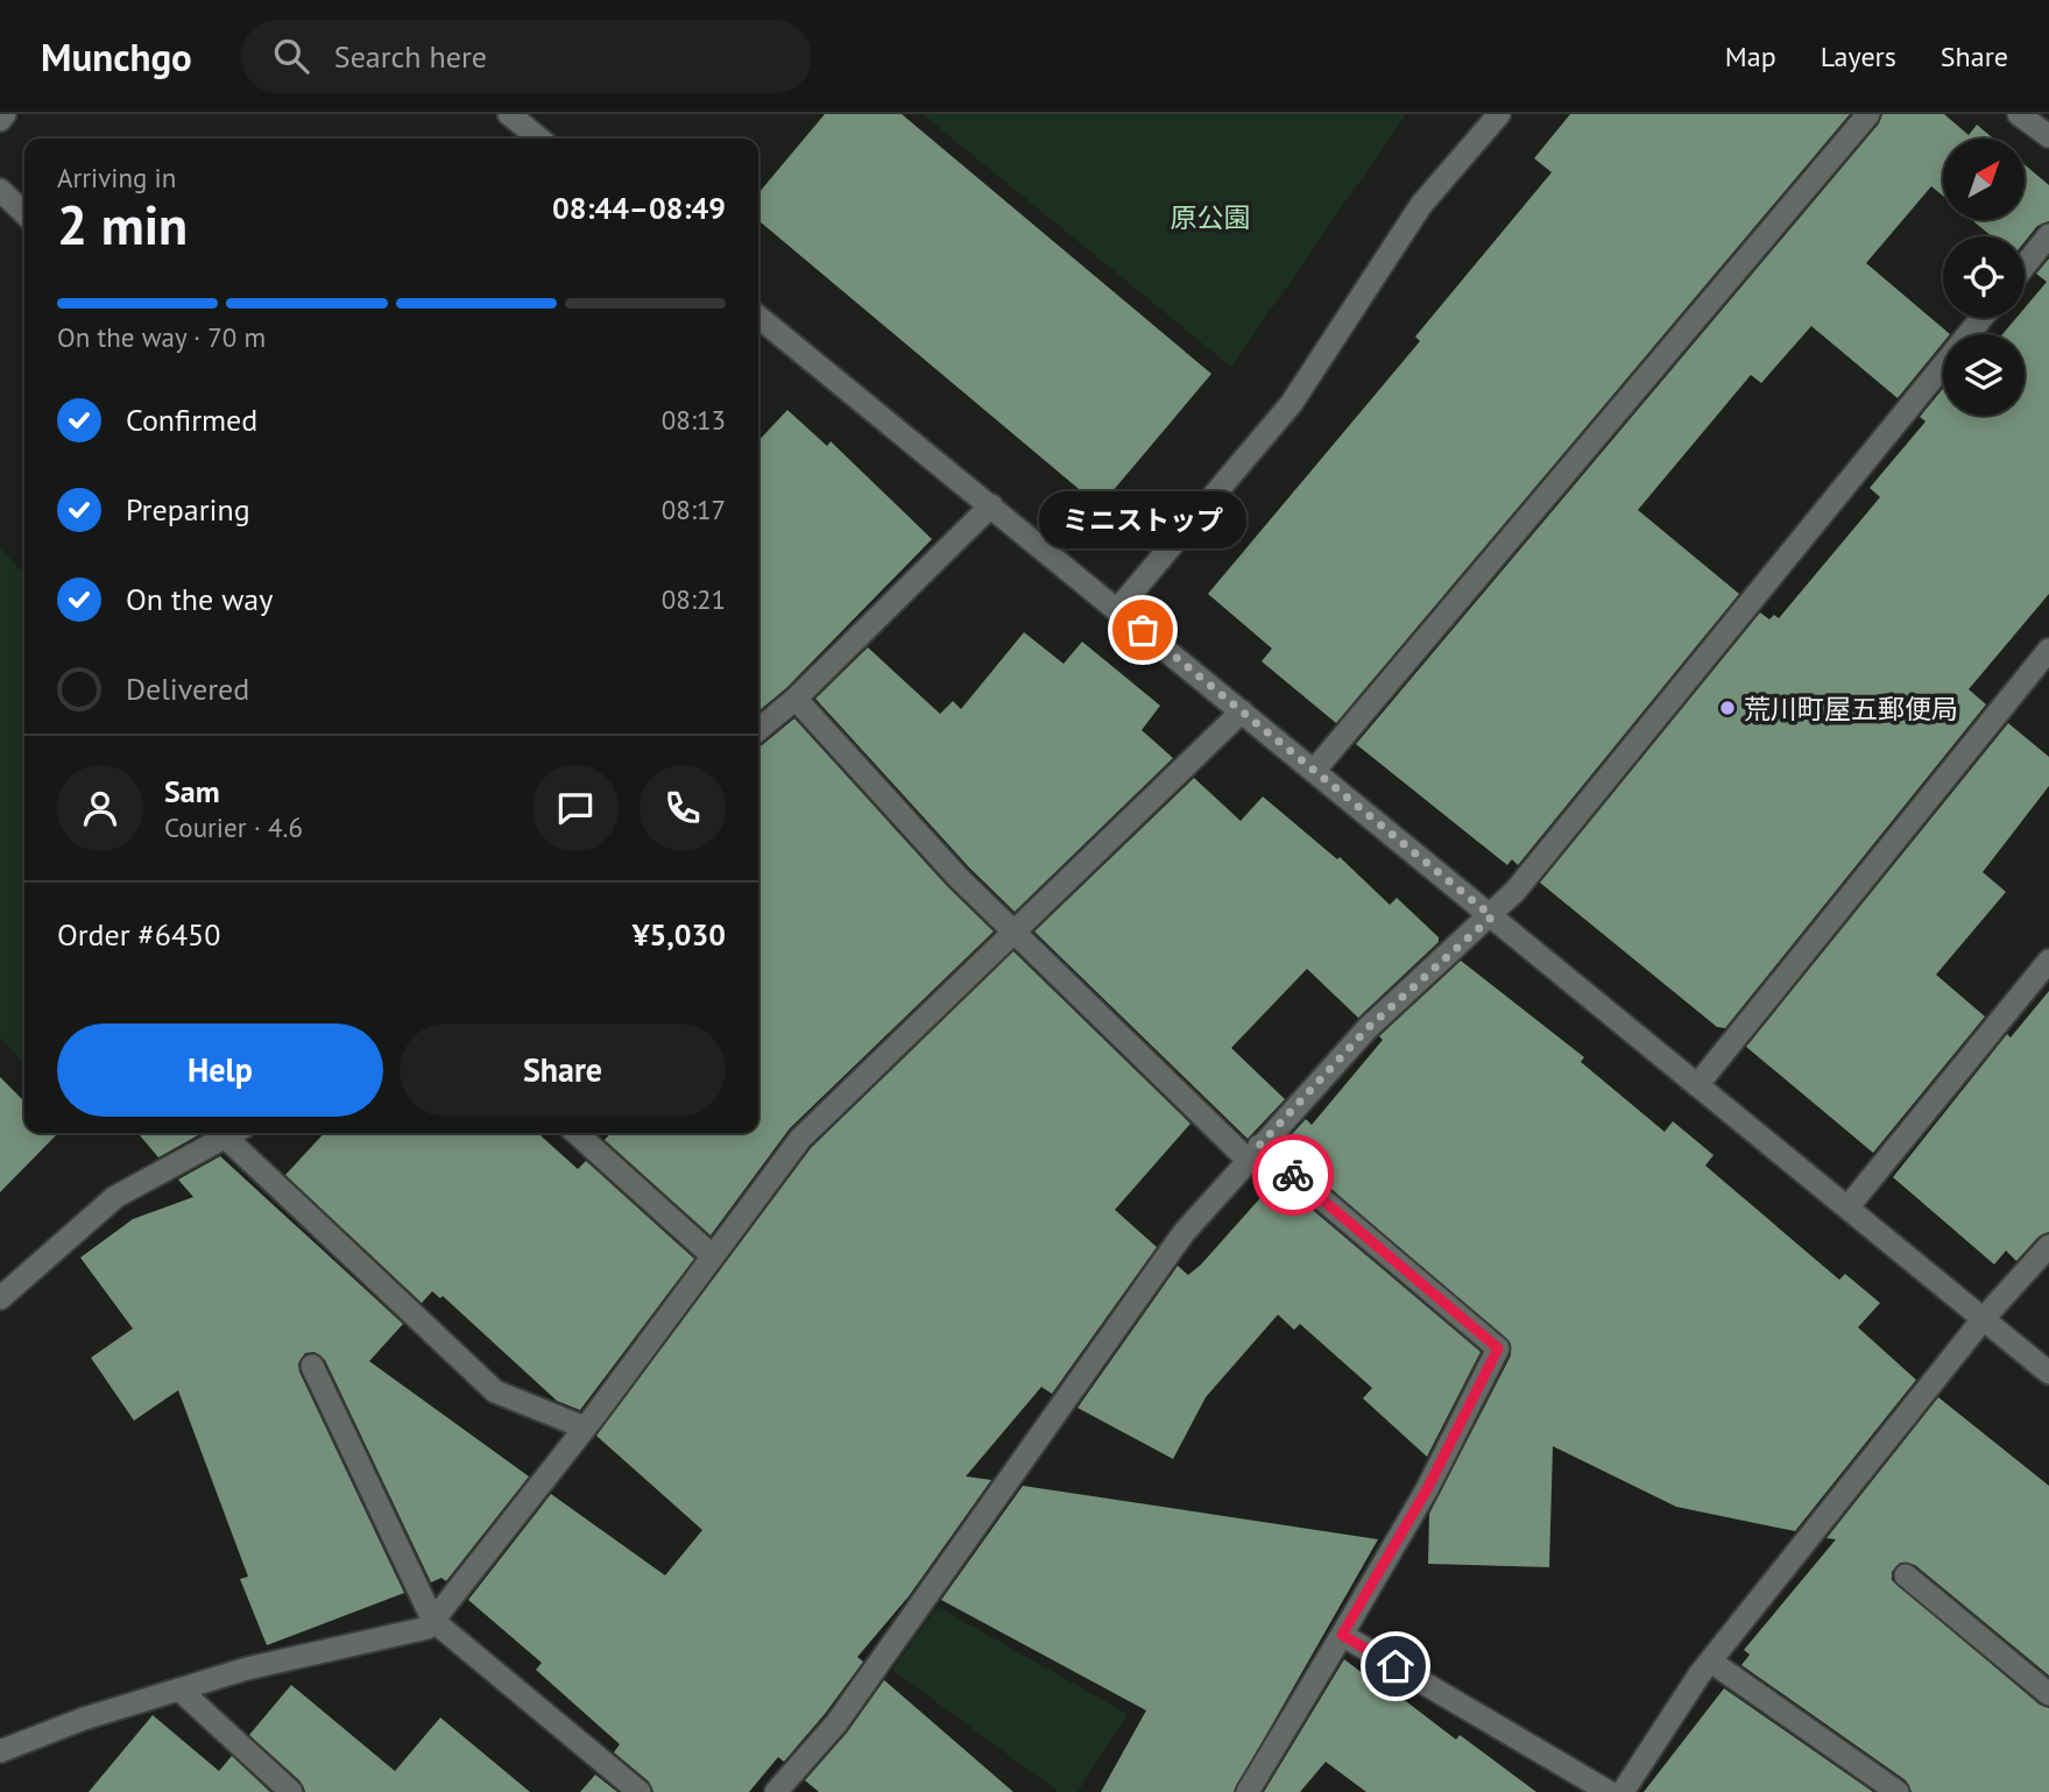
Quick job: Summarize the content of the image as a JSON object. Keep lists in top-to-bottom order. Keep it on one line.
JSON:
{"parks":["原公園"],"places":["ミニストップ","荒川町屋五郵便局"],"north":"top right","page":{"header":"Munchgo","search":"Search here","nav":["Map","Layers","Share"],"heading":["2 min","Arriving in","08:44–08:49"],"panel":["Sam","Courier · 4.6","Order #6450","¥5,030"],"bar":"On the way · 70 m","list":[["Confirmed","08:13"],["Preparing","08:17"],["On the way","08:21"],"Delivered"],"bubble":"ミニストップ","buttons":["Help","Share"]}}
